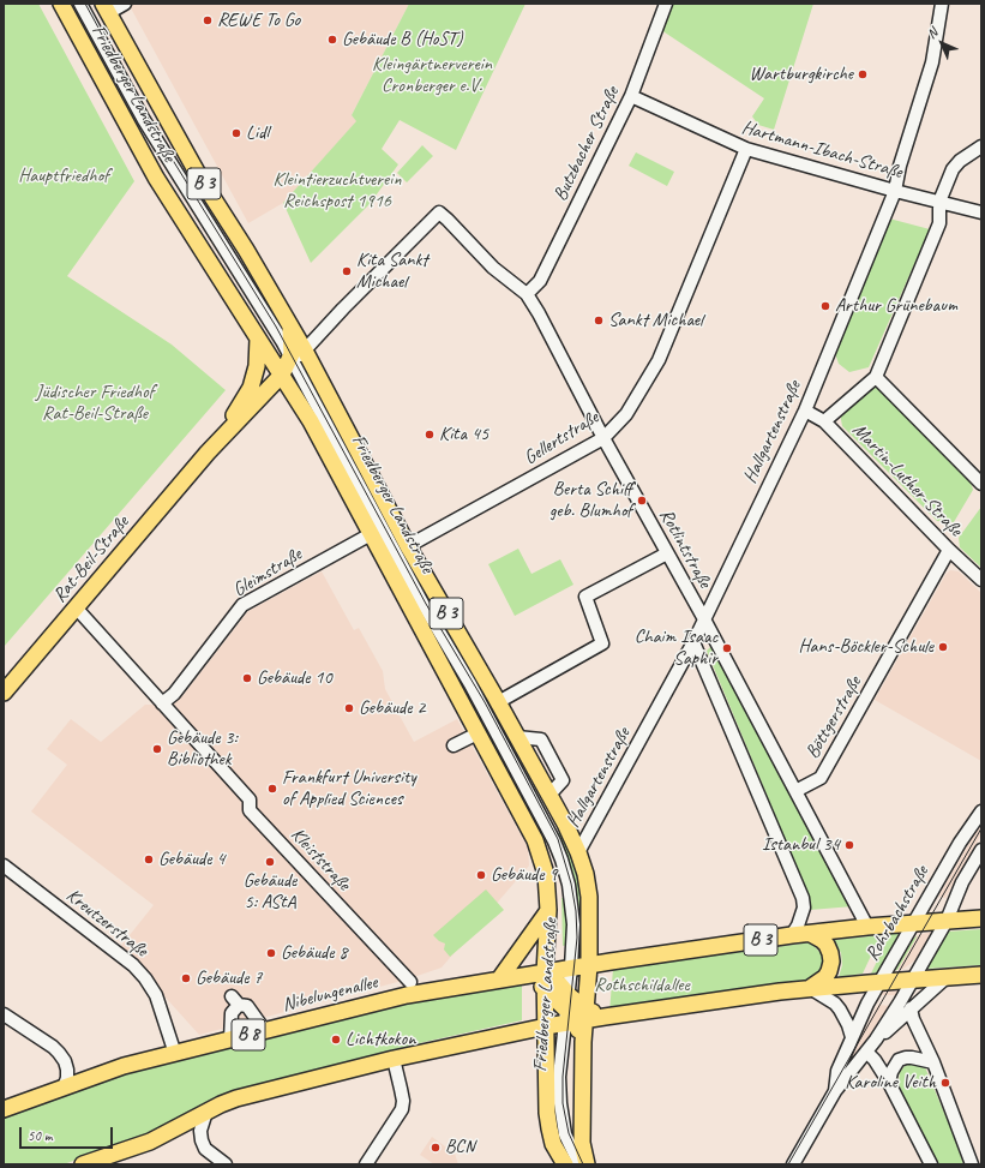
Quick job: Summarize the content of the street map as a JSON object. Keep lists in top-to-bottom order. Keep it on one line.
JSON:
{"streets":{"main road":["Friedberger Landstraße","B 3","Rat-Beil-Straße","Nibelungenallee","B 8"],"street":["Butzbacher Straße","Hartmann-Ibach-Straße","Hallgartenstraße","Gellertstraße","Martin-Luther-Straße","Rotlintstraße","Gleimstraße","Böttgerstraße","Kleiststraße","Rohrbachstraße","Kreutzerstraße"]},"crossings":[["Friedberger Landstraße","Hallgartenstraße"],["Friedberger Landstraße","Gellertstraße"],["Friedberger Landstraße","Rotlintstraße"],["Friedberger Landstraße","Rat-Beil-Straße"],["Friedberger Landstraße","Gleimstraße"],["Friedberger Landstraße","Nibelungenallee"],["Friedberger Landstraße","B 8"],["Butzbacher Straße","Hartmann-Ibach-Straße"],["Butzbacher Straße","Rotlintstraße"],["Hartmann-Ibach-Straße","Hallgartenstraße"],["Hartmann-Ibach-Straße","Gellertstraße"],["B 3","Rotlintstraße"],["B 3","Rohrbachstraße"],["B 3","B 8"],["Hallgartenstraße","Martin-Luther-Straße"],["Hallgartenstraße","Rotlintstraße"],["Gellertstraße","Rotlintstraße"],["Martin-Luther-Straße","Böttgerstraße"],["Rotlintstraße","Böttgerstraße"],["Rat-Beil-Straße","Kleiststraße"],["Gleimstraße","Kleiststraße"],["Kreutzerstraße","Nibelungenallee"],["Nibelungenallee","B 8"]],"parks":["Kleingärtnerverein Cronberger e.V.","Hauptfriedhof","Kleintierzuchtverein Reichspost 1916","Jüdischer Friedhof Rat-Beil-Straße","Rothschildallee"],"places":["REWE To Go","Gebäude B (HoST)","Wartburgkirche","Lidl","Kita Sankt Michael","Arthur Grünebaum","Sankt Michael","Kita 45","Berta Schiff geb. Blumhof","Hans-Böckler-Schule","Chaim Isaac Saphir","Gebäude 10","Gebäude 2","Gebäude 3: Bibliothek","Frankfurt University of Applied Sciences","Istanbul 34","Gebäude 4","Gebäude 5: AStA","Gebäude 9","Gebäude 8","Gebäude 7","Lichtkokon","Karoline Veith","BCN"],"scale_bar":"50 m","north":"top left"}
